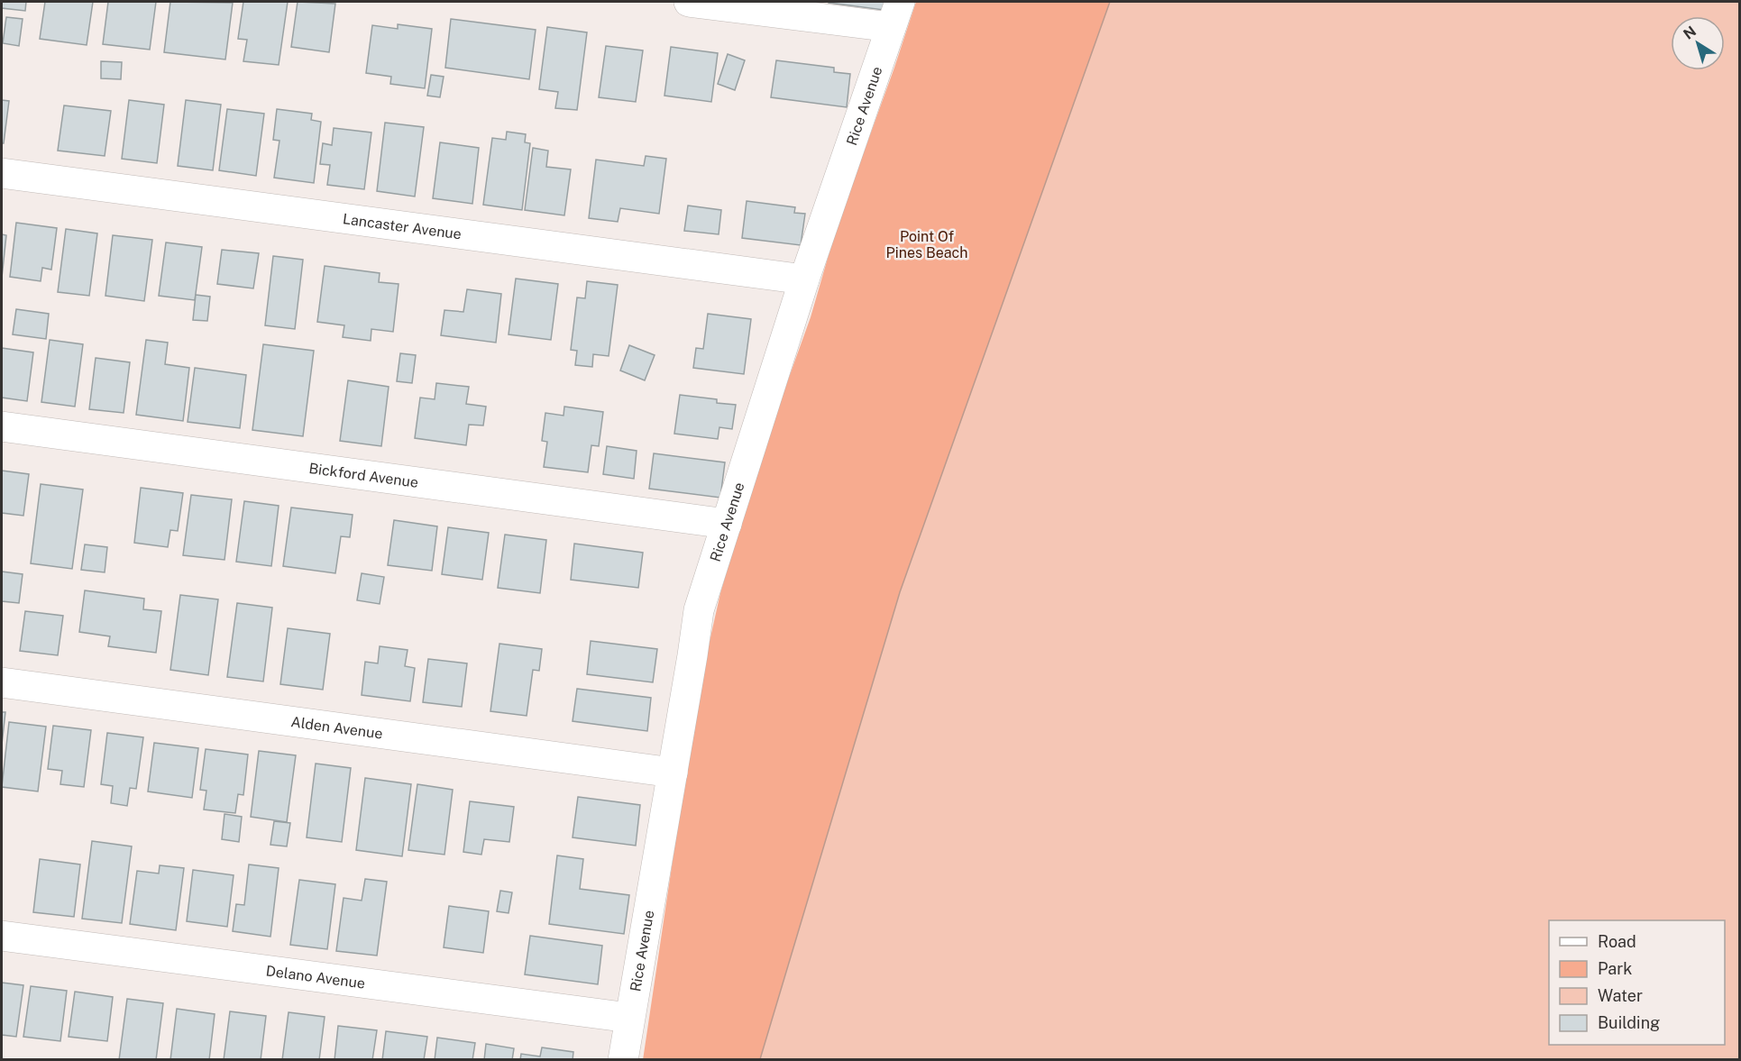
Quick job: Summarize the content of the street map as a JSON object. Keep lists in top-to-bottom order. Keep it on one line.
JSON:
{"streets":{"street":["Rice Avenue","Lancaster Avenue","Bickford Avenue","Alden Avenue","Delano Avenue"]},"crossings":[["Rice Avenue","Lancaster Avenue"],["Rice Avenue","Bickford Avenue"],["Rice Avenue","Alden Avenue"],["Rice Avenue","Delano Avenue"]],"parks":["Point Of Pines Beach"],"legend":["Road","Park","Water","Building"],"north":"top left"}
